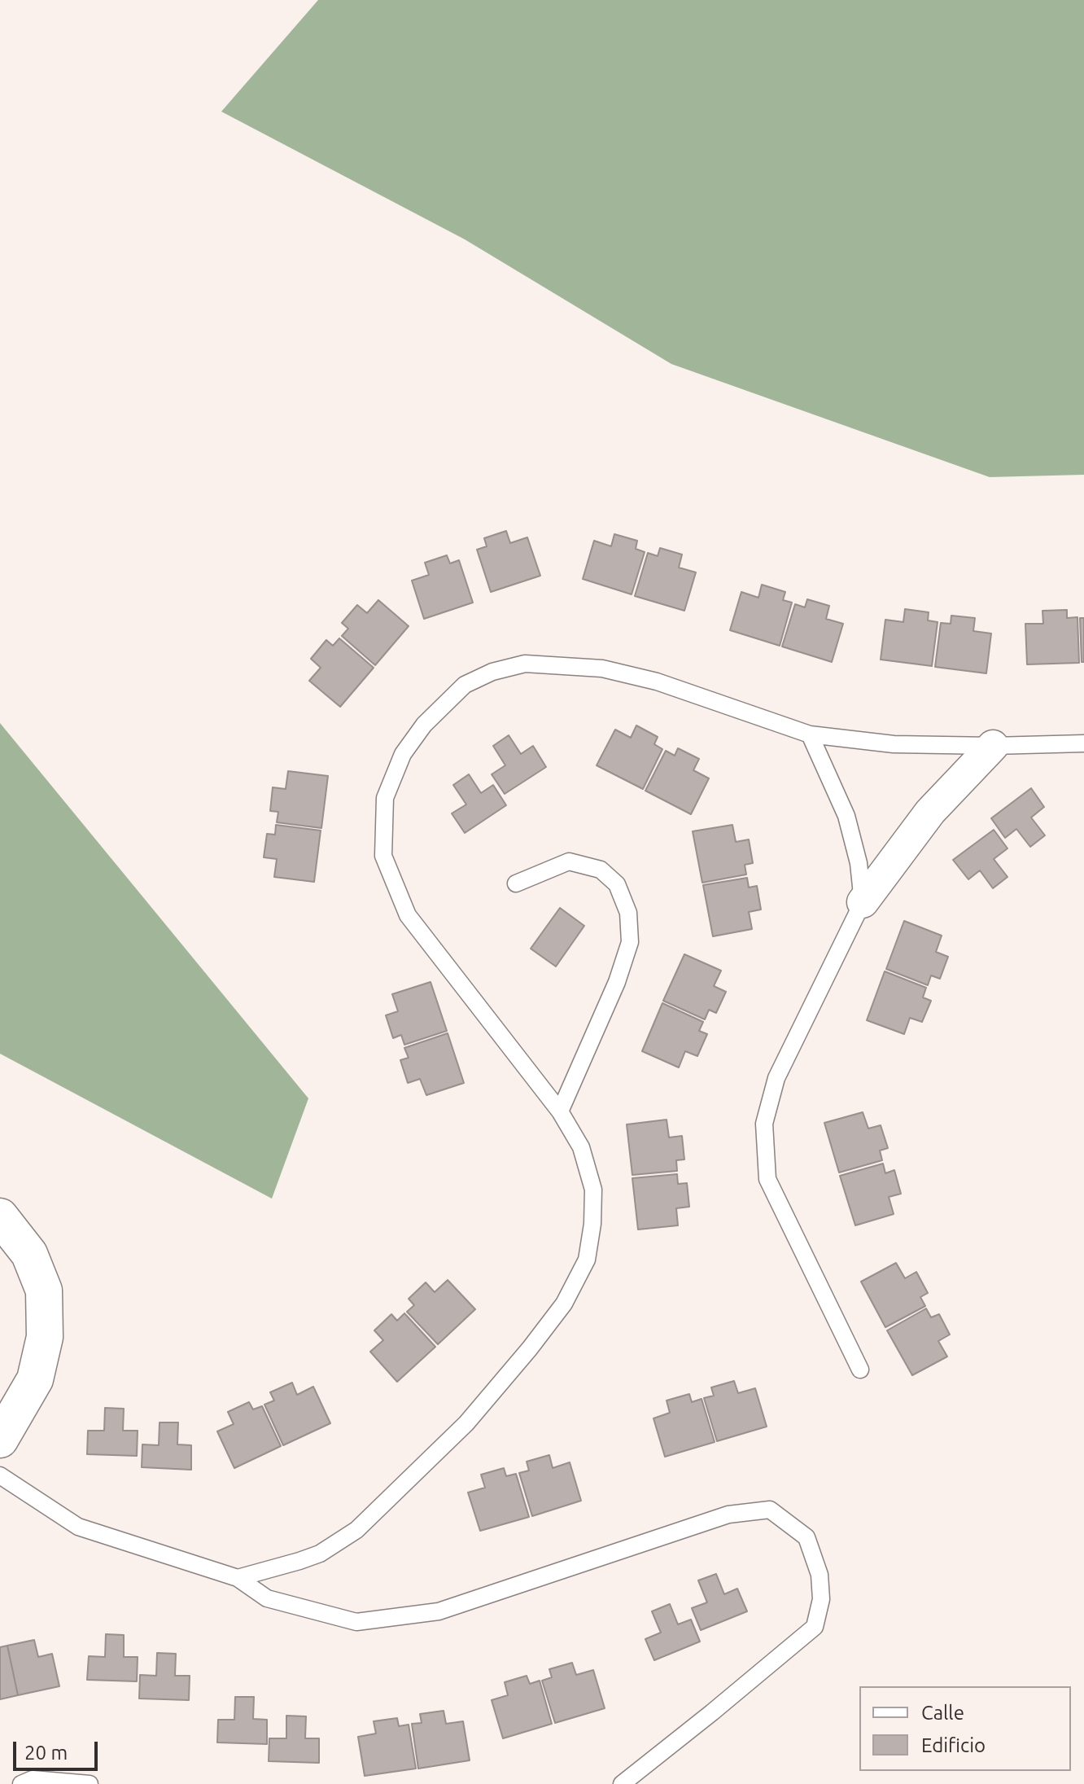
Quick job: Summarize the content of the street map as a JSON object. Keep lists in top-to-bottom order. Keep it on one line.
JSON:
{"legend":["Calle","Edificio"],"scale_bar":"20 m"}
